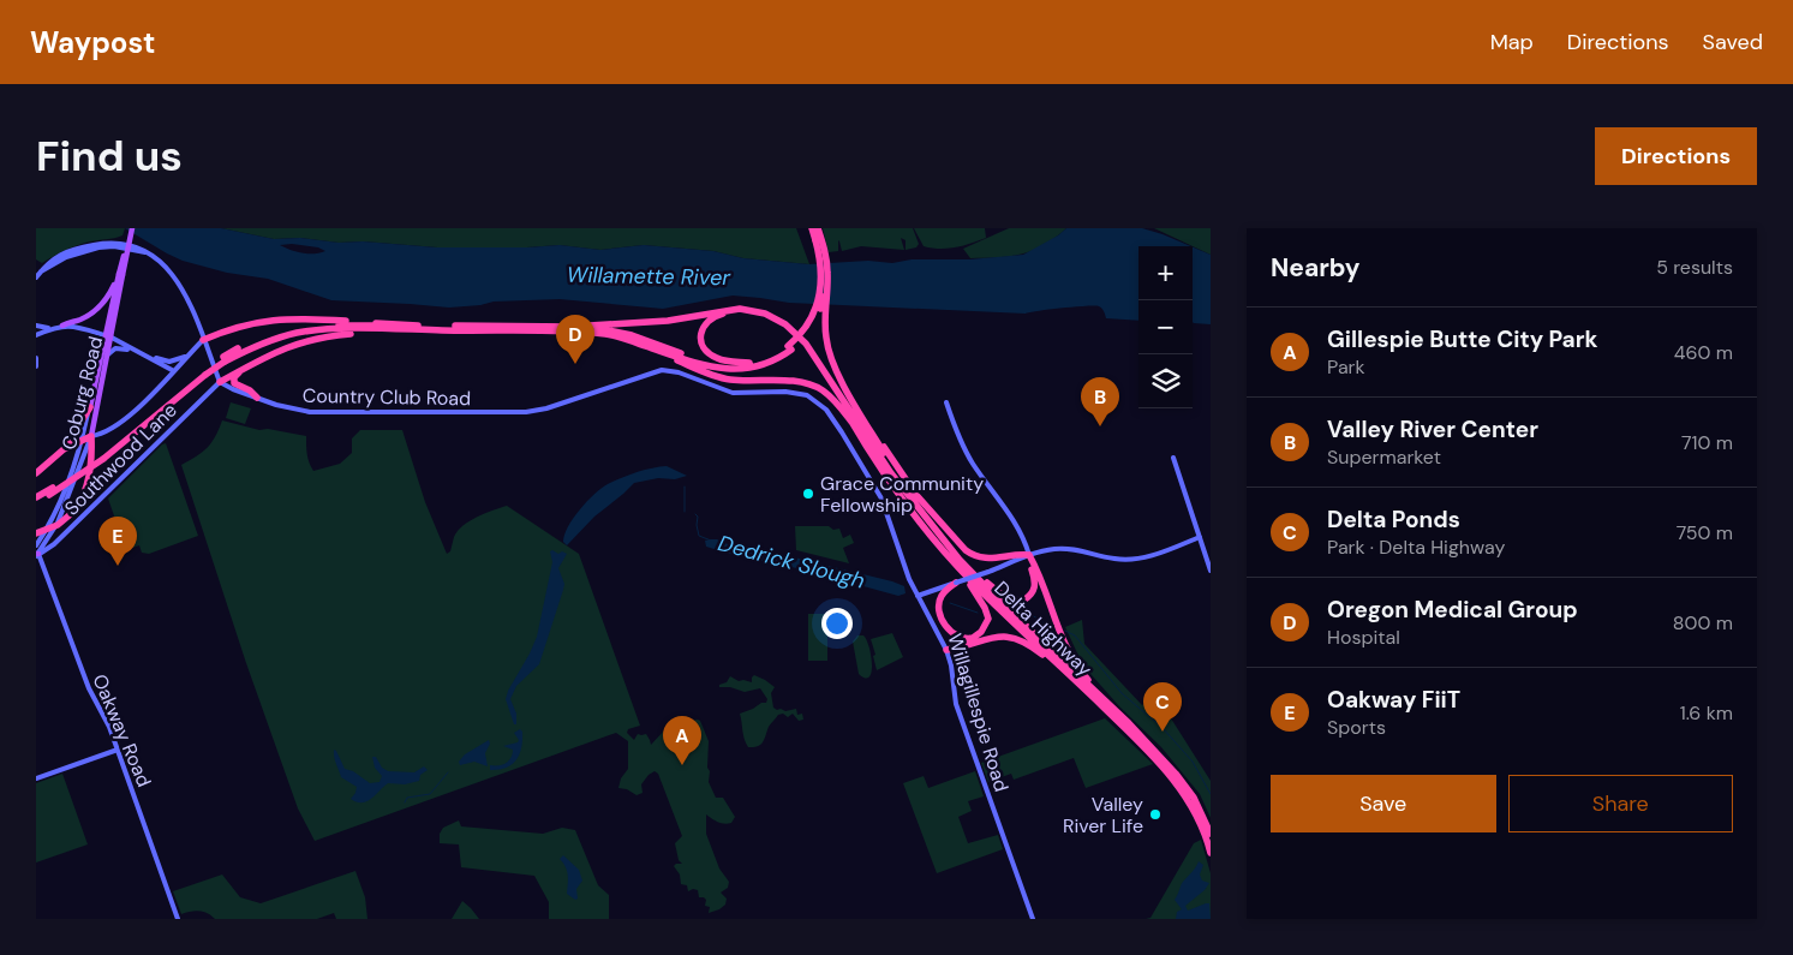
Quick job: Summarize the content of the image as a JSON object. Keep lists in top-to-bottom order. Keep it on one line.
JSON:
{"streets":{"highway":["Delta Highway"],"main road":["Coburg Road","Country Club Road","Southwood Lane","Willagillespie Road","Oakway Road"]},"crossings":[["Coburg Road","Southwood Lane"],["Coburg Road","Oakway Road"],["Country Club Road","Southwood Lane"],["Country Club Road","Willagillespie Road"],["Southwood Lane","Oakway Road"]],"water":["Willamette River","Dedrick Slough"],"places":["Grace Community Fellowship","Valley River Life"],"page":{"header":"Waypost","nav":["Map","Directions","Saved"],"buttons":["Directions",["Save","Share"]],"title":"Find us","heading":["Nearby","5 results"],"map_buttons":["+","−"],"list":[{"mark":"A","name":"Gillespie Butte City Park","note":"Park","value":"460 m"},{"mark":"B","name":"Valley River Center","note":"Supermarket","value":"710 m"},{"mark":"C","name":"Delta Ponds","note":"Park · Delta Highway","value":"750 m"},{"mark":"D","name":"Oregon Medical Group","note":"Hospital","value":"800 m"},{"mark":"E","name":"Oakway FiiT","note":"Sports","value":"1.6 km"}],"pins":["D","B","E","C","A"]}}
